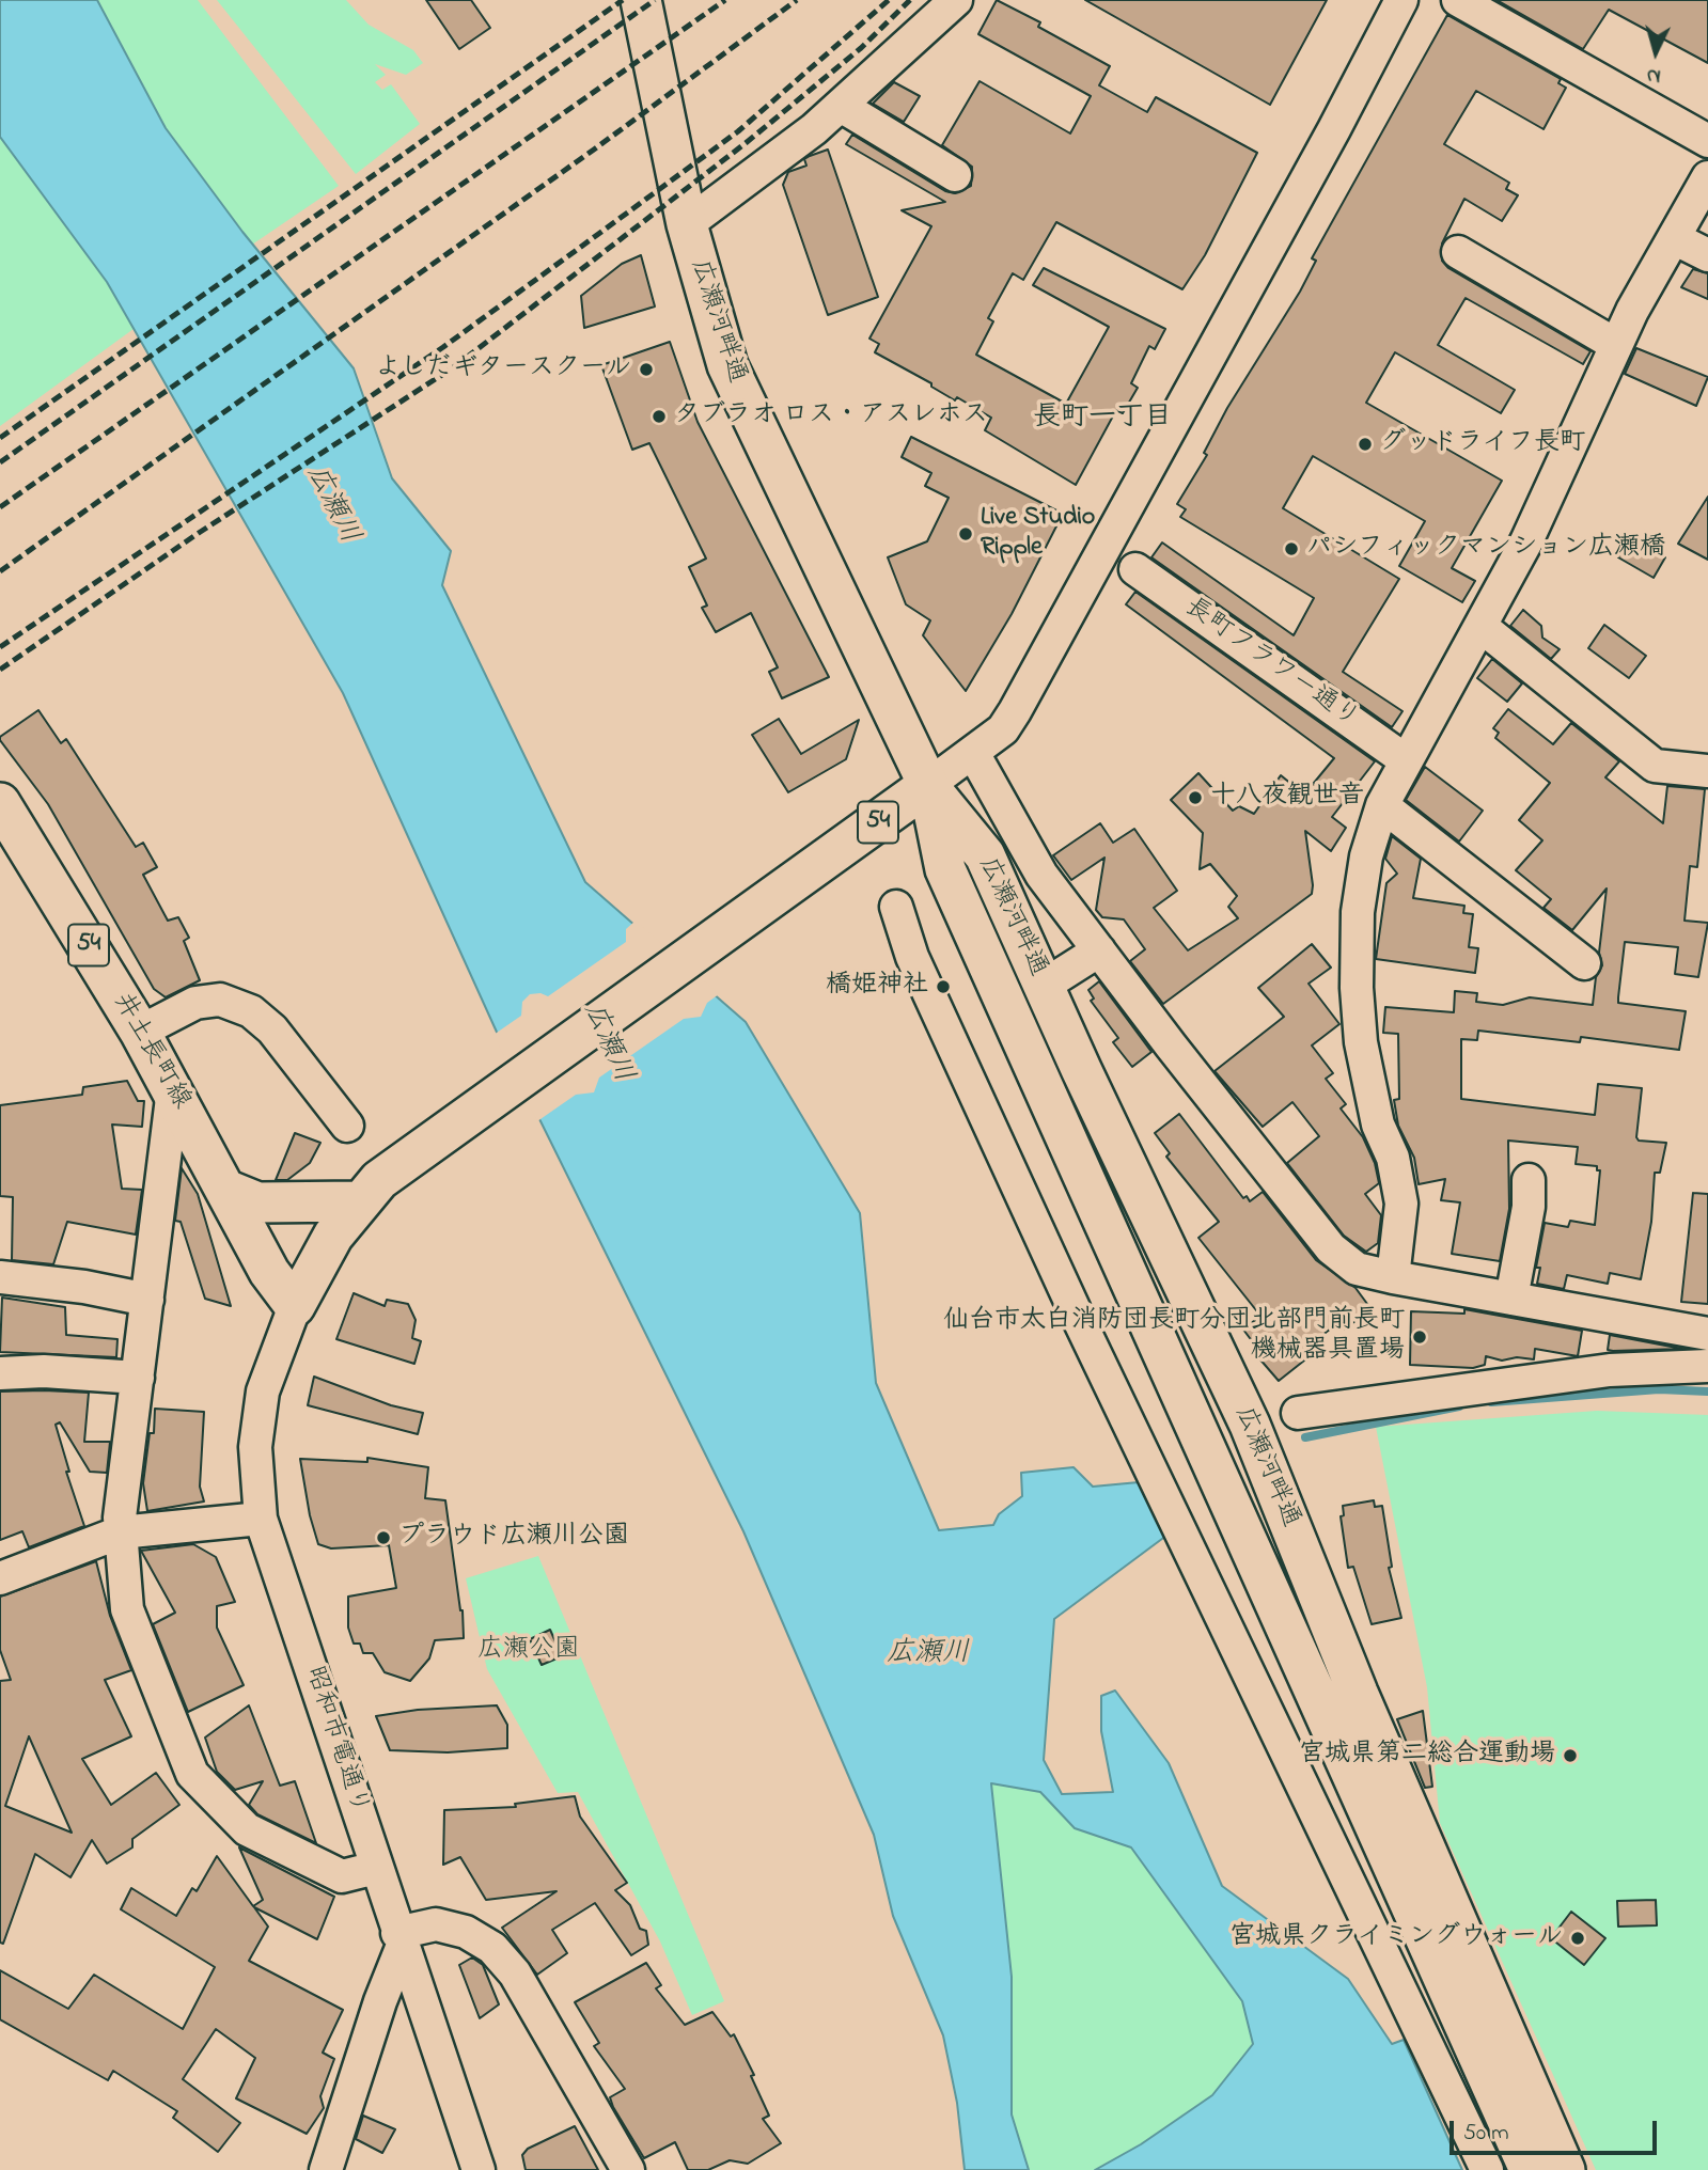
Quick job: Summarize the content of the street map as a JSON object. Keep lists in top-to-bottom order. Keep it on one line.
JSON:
{"streets":{"main road":["広瀬河畔通","54","井土長町線"],"street":["長町フラワー通り","昭和市電通り"]},"crossings":[["広瀬河畔通","54"],["54","井土長町線"],["54","昭和市電通り"],["井土長町線","昭和市電通り"]],"districts":["長町一丁目"],"water":["広瀬川"],"parks":["広瀬公園"],"places":["よしだギタースクール","タブラオ ロス・アスレホス","グッドライフ長町","Live Studio Ripple","パシフィックマンション広瀬橋","十八夜観世音","橋姫神社","仙台市太白消防団長町分団北部門前長町 機械器具置場","プラウド広瀬川公園","宮城県第二総合運動場","宮城県クライミングウォール"],"scale_bar":"50 m","north":"bottom"}
